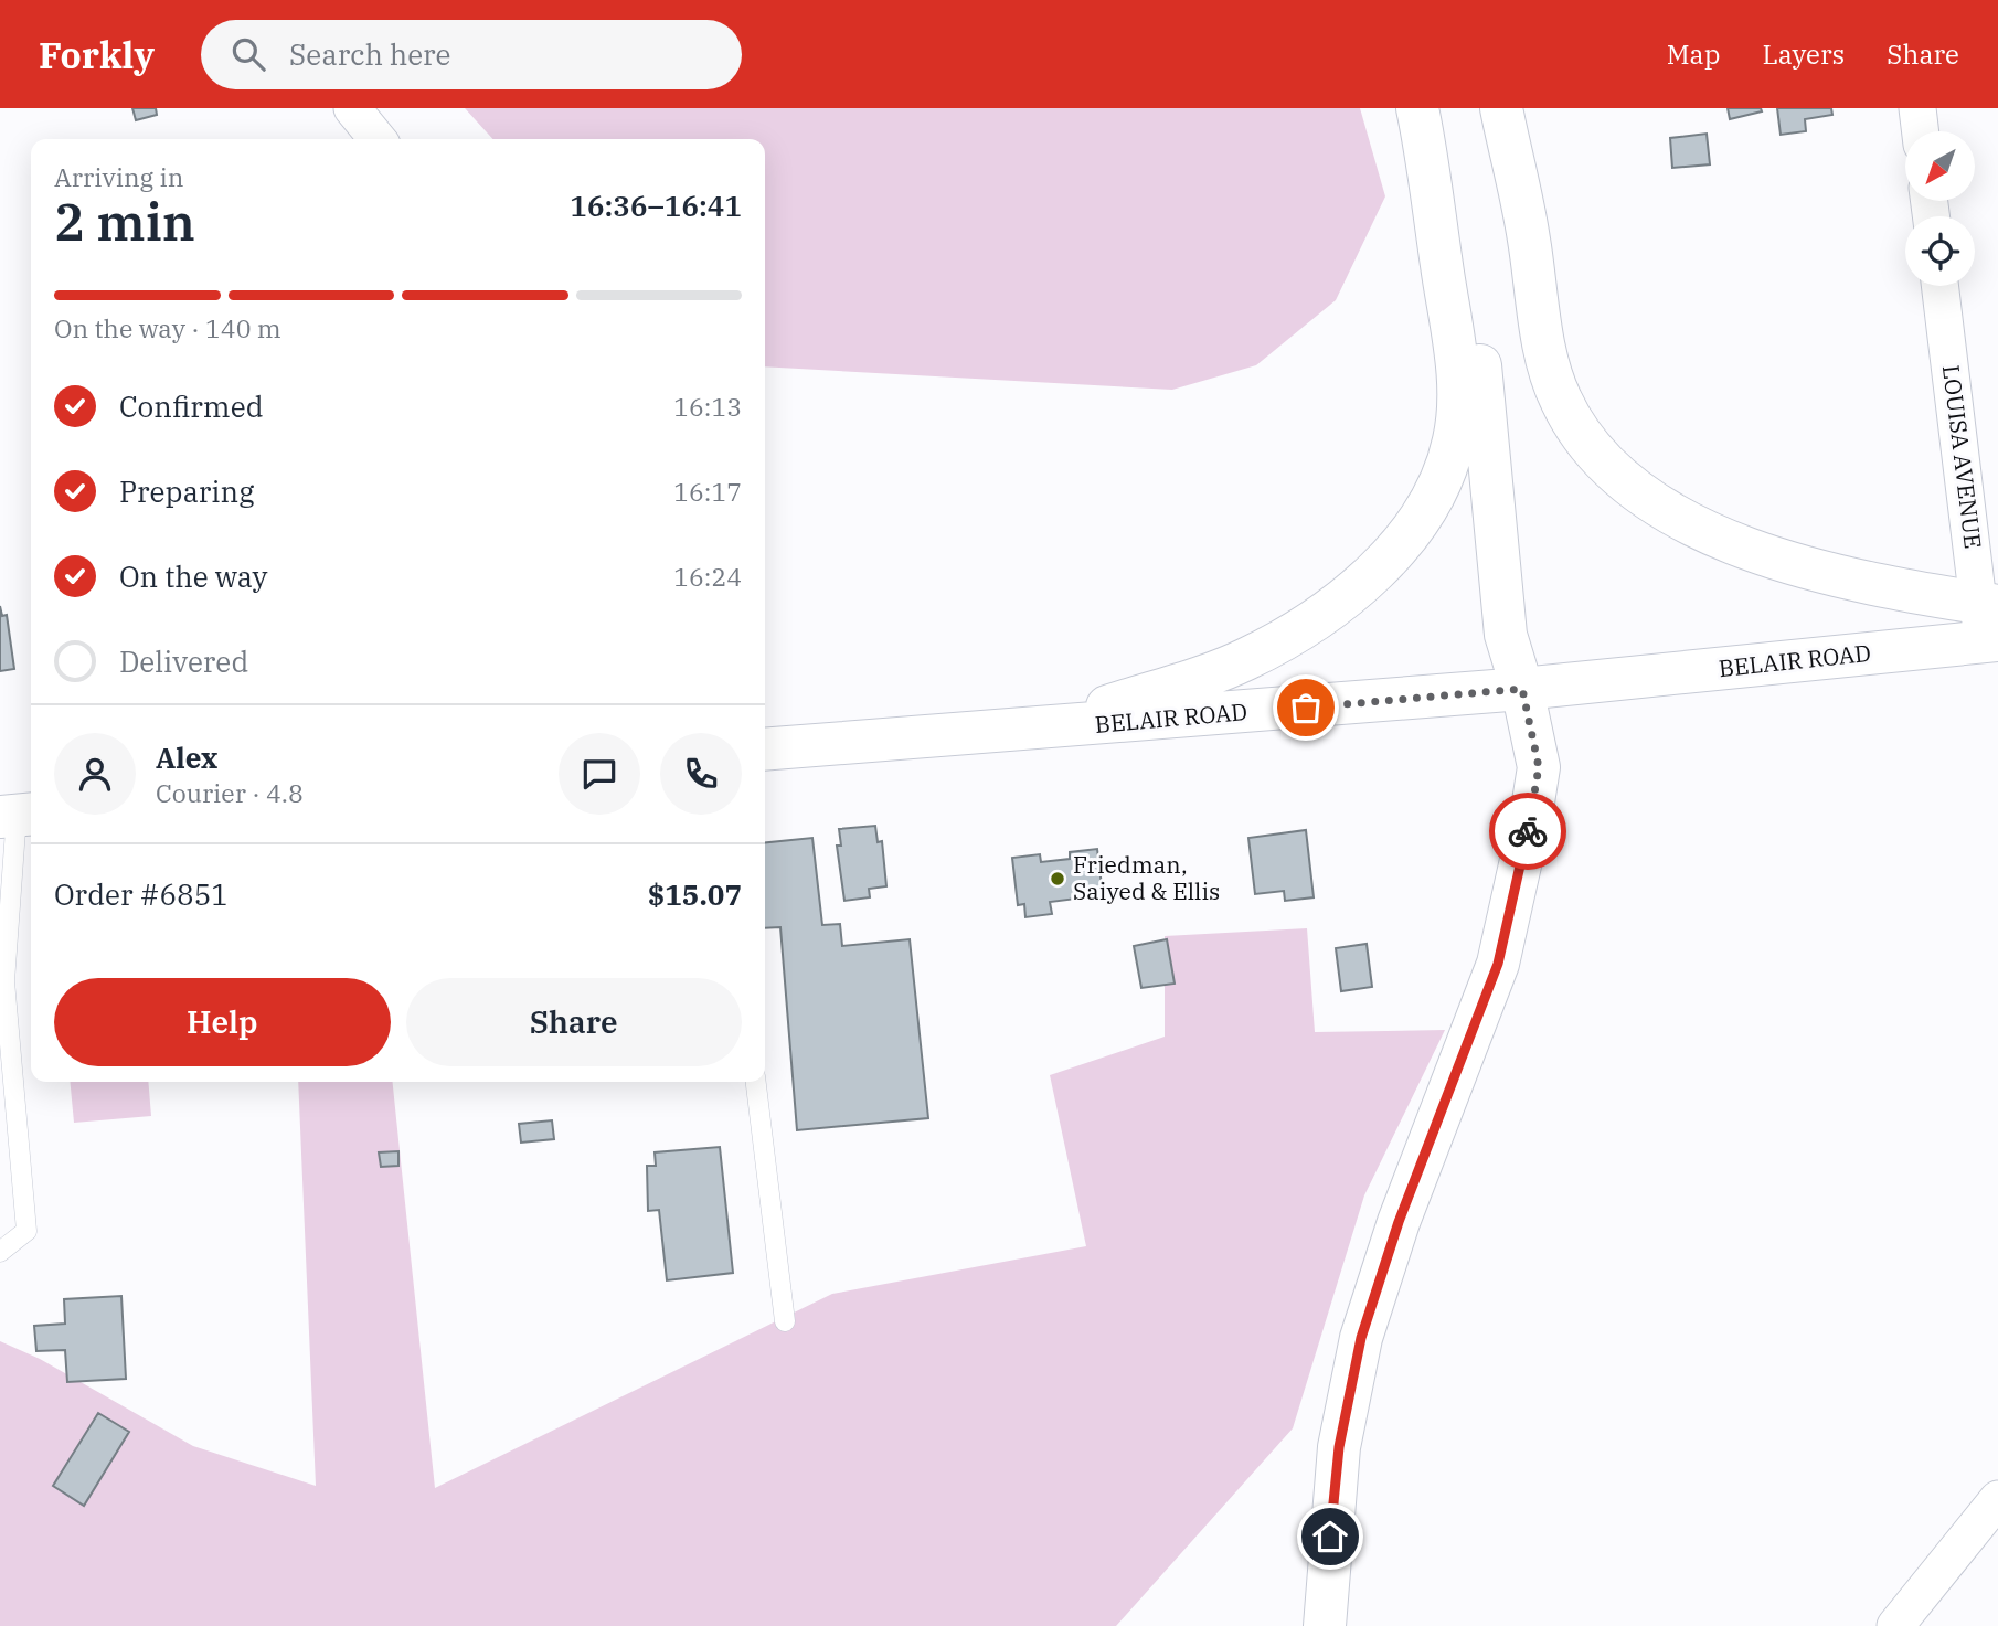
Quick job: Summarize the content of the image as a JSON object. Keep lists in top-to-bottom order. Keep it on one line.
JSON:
{"streets":{"main road":["BELAIR ROAD"],"street":["LOUISA AVENUE"]},"crossings":[["LOUISA AVENUE","BELAIR ROAD"]],"places":["Friedman, Saiyed & Ellis"],"north":"bottom left","page":{"header":"Forkly","search":"Search here","nav":["Map","Layers","Share"],"heading":["2 min","Arriving in","16:36–16:41"],"panel":["Alex","Courier · 4.8","Order #6851","$15.07"],"bar":"On the way · 140 m","list":[["Confirmed","16:13"],["Preparing","16:17"],["On the way","16:24"],"Delivered"],"buttons":["Help","Share"]}}
